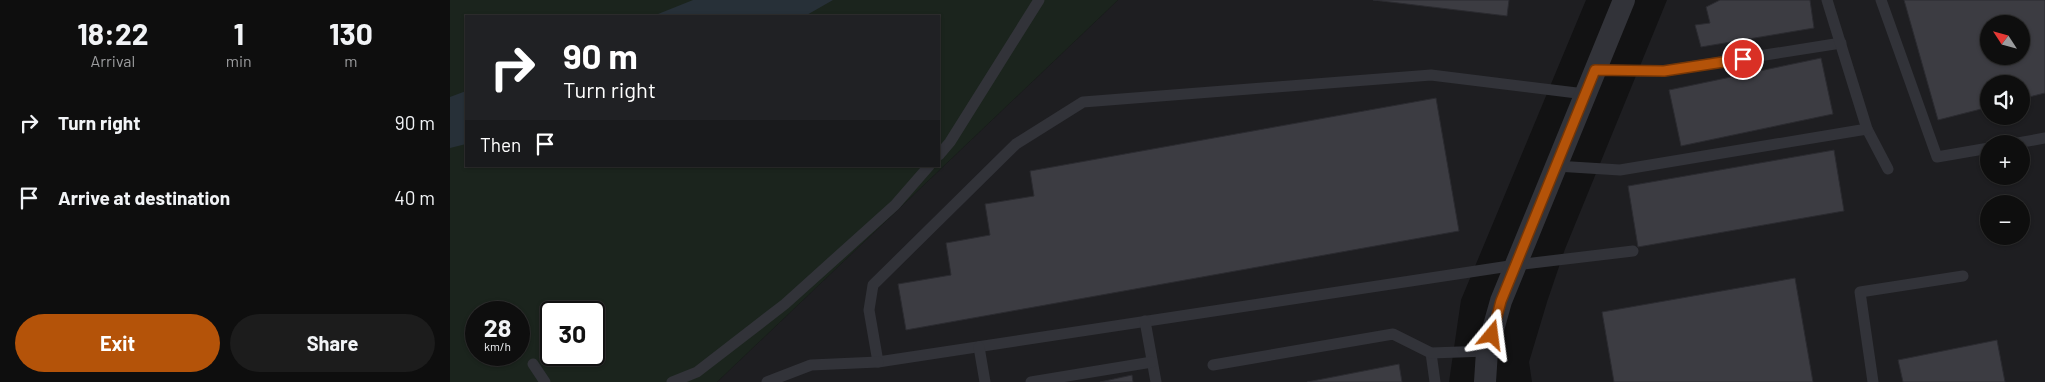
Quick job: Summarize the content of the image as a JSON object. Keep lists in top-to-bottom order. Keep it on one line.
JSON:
{"north":"top left","page":{"eta":["18:22","Arrival","1","min","130","m"],"map_buttons":["+","−"],"turn":["90 m","Turn right"],"list":[{"name":"Turn right","value":"90 m"},{"name":"Arrive at destination","value":"40 m"}],"then":"Then","speed":"28 km/h","limit":"30","buttons":["Exit","Share"]}}
